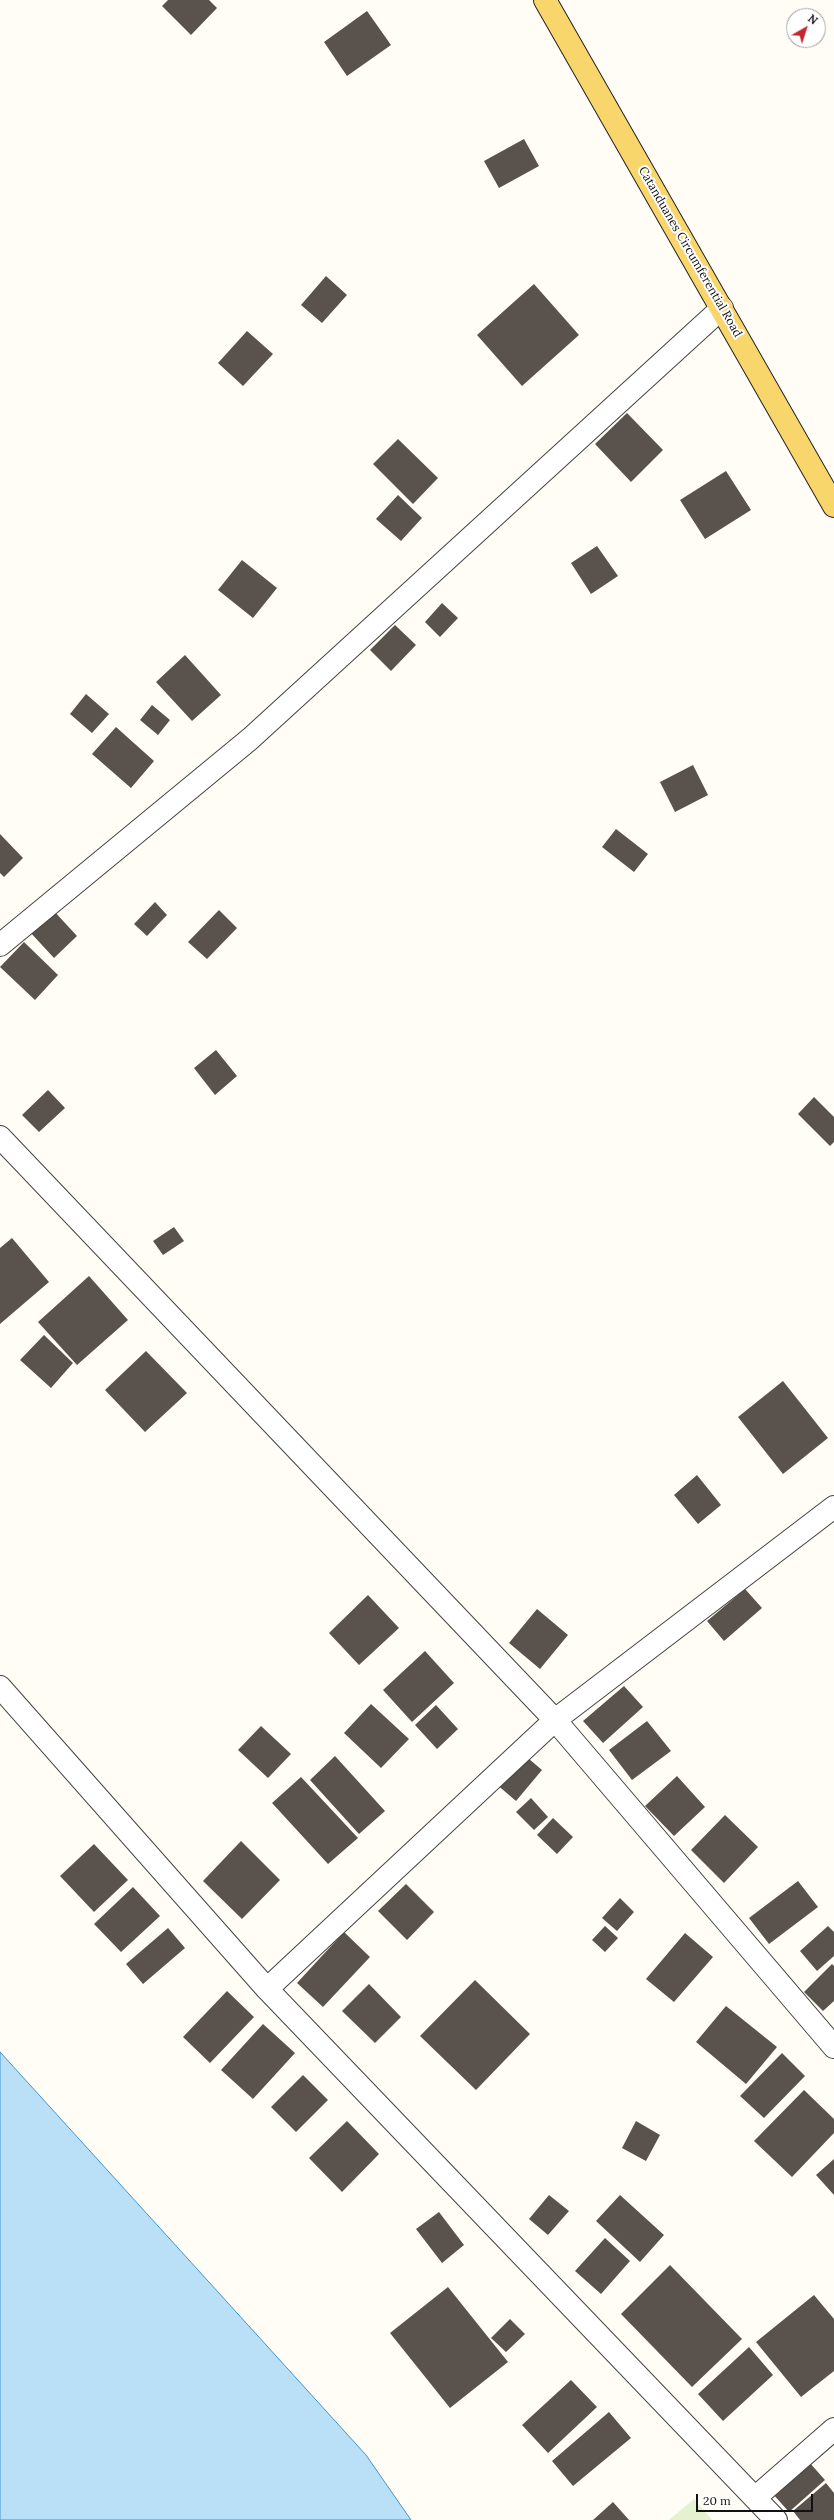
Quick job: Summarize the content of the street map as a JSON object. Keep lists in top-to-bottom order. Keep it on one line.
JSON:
{"streets":{"main road":["Catanduanes Circumferential Road"]},"scale_bar":"20 m","north":"top right"}
